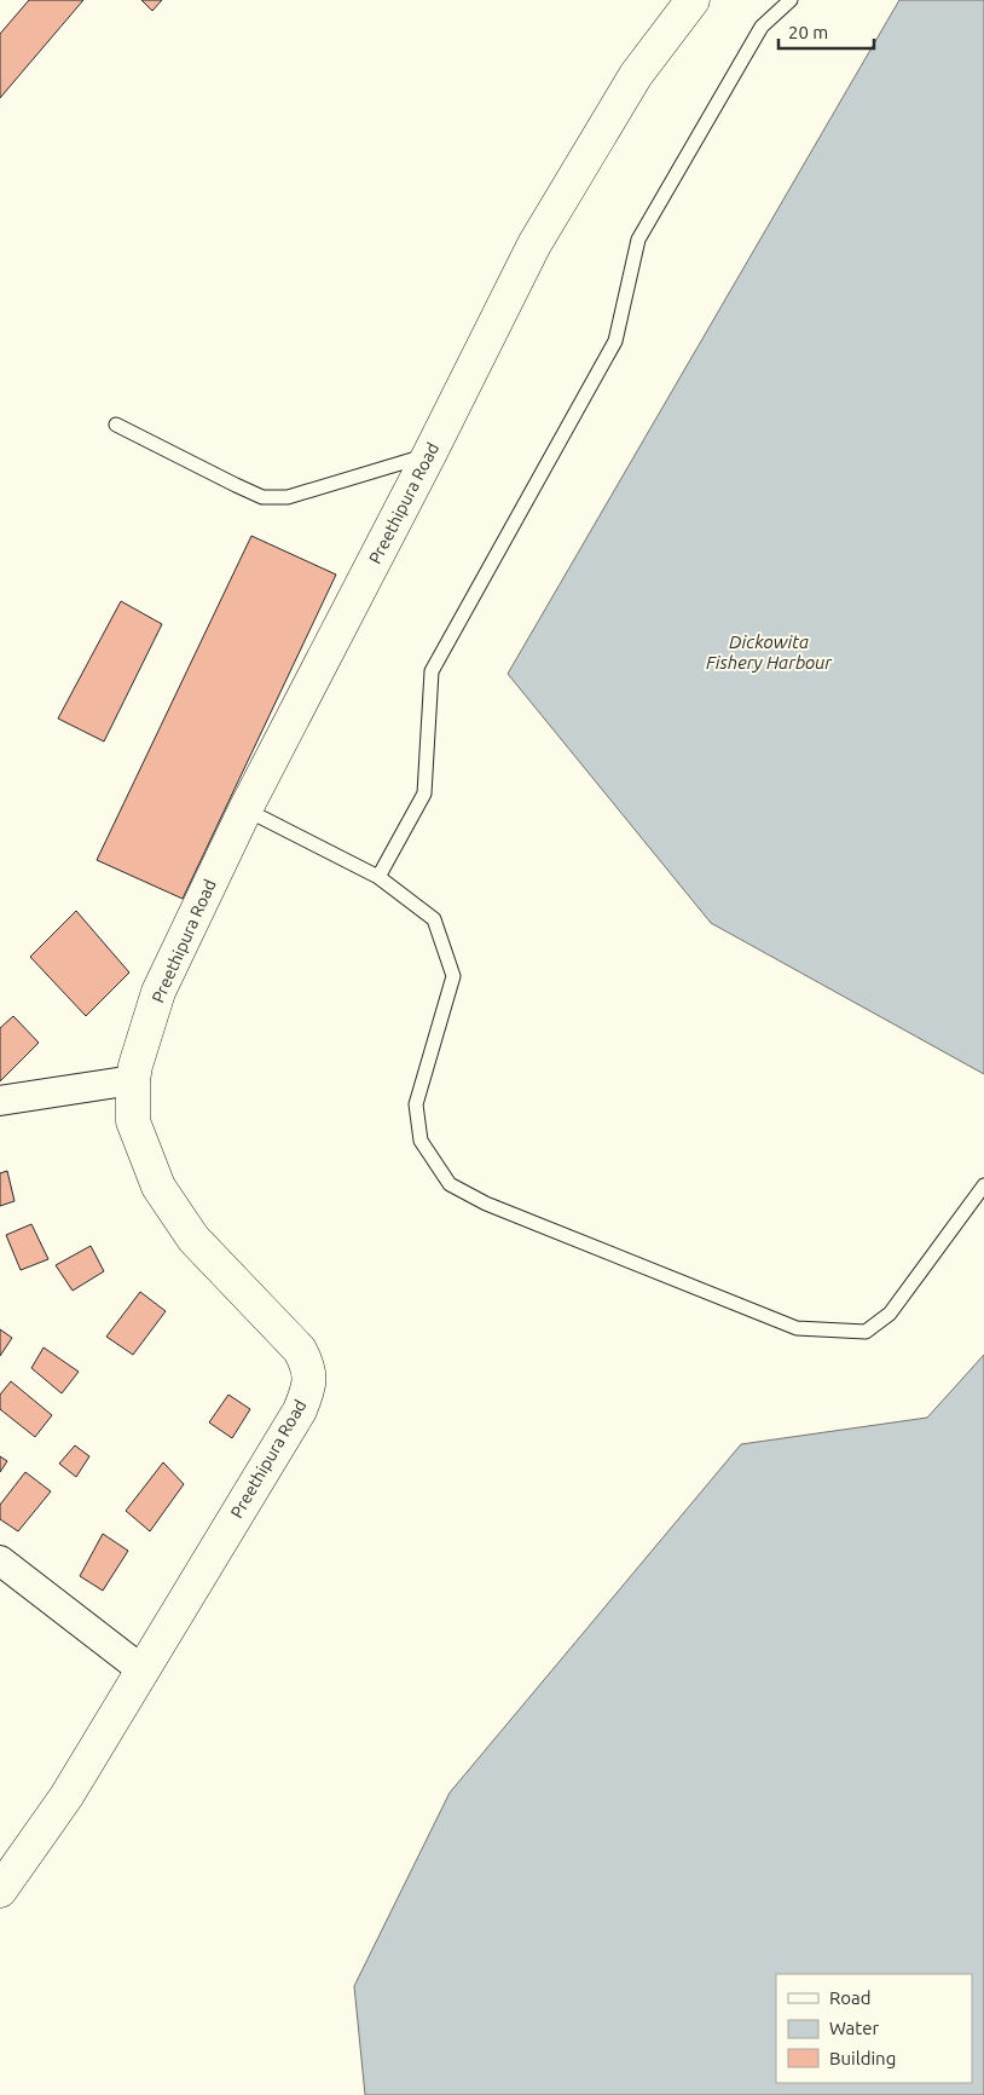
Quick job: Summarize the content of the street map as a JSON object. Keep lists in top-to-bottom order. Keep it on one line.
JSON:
{"streets":{"street":["Preethipura Road"]},"water":["Dickowita Fishery Harbour"],"legend":["Road","Water","Building"],"scale_bar":"20 m"}
